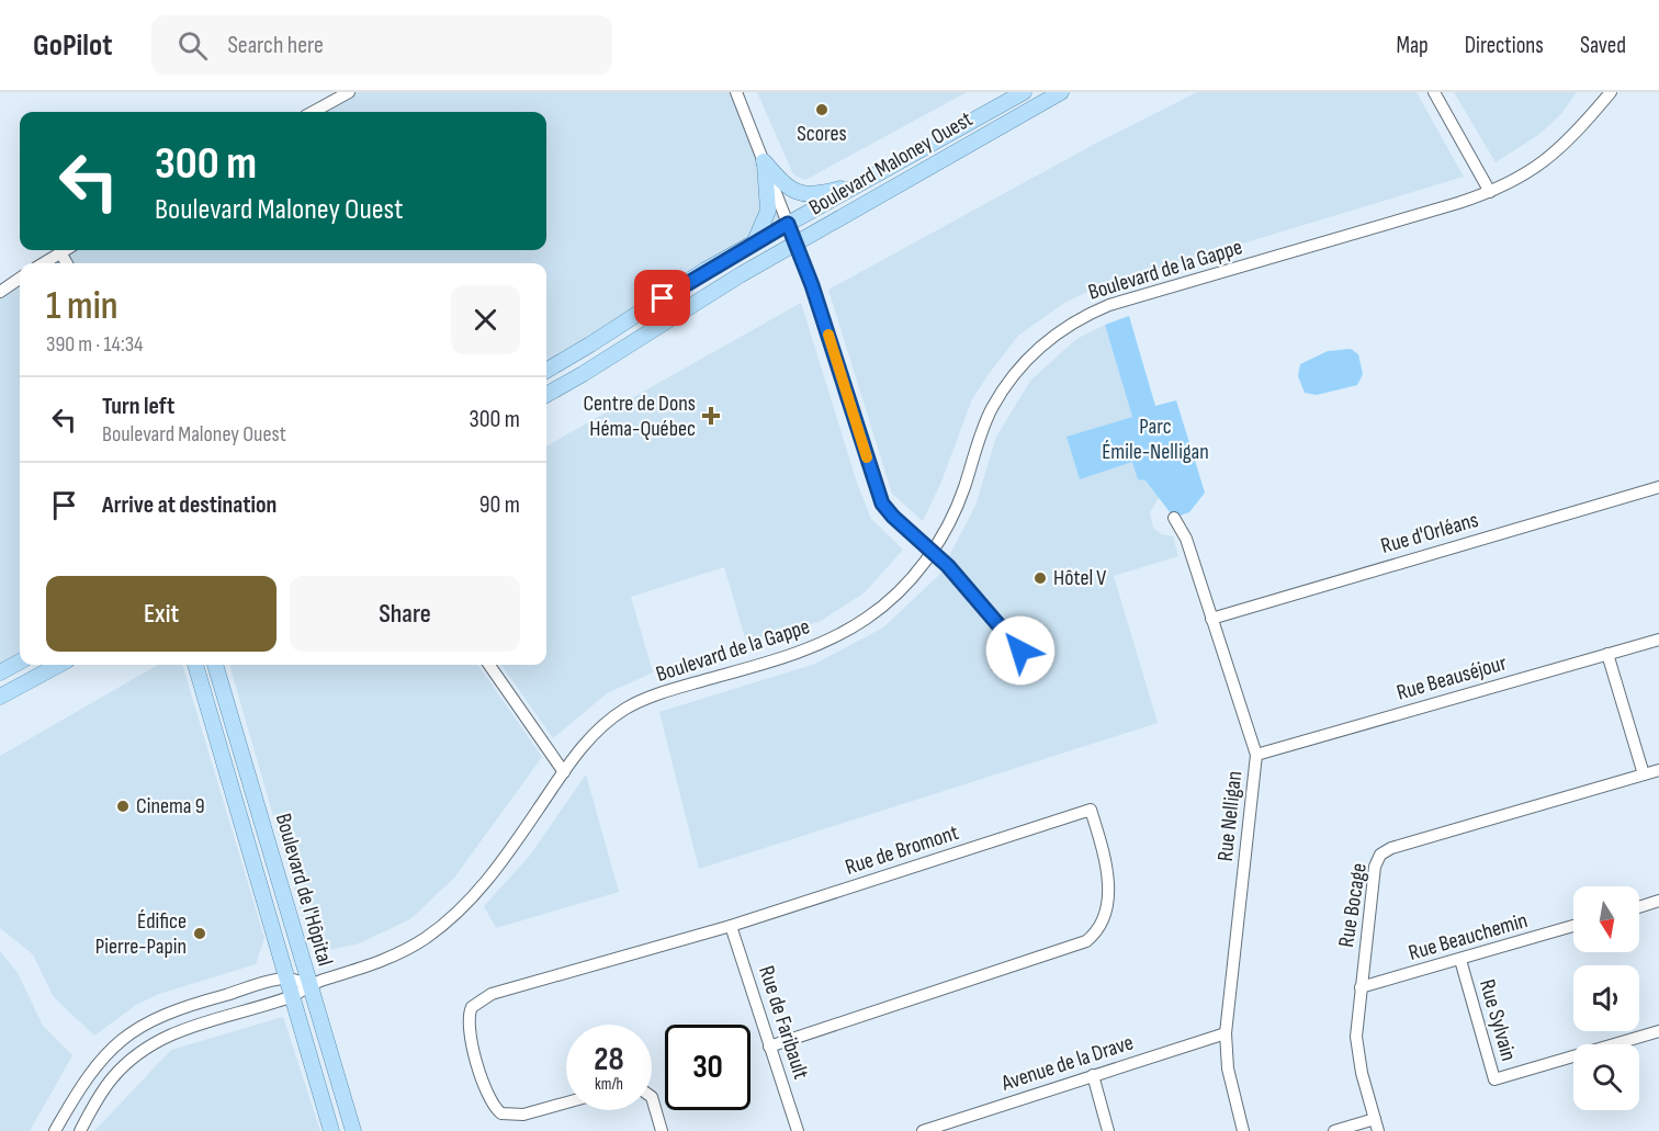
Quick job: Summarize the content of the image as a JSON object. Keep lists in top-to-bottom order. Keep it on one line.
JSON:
{"streets":{"main road":["Boulevard Maloney Ouest","Boulevard de l'Hôpital"],"street":["Boulevard de la Gappe","Rue d'Orléans","Rue Beauséjour","Rue Nelligan","Rue de Bromont","Rue Bocage","Rue Beauchemin","Rue Sylvain","Rue de Faribault","Avenue de la Drave"]},"crossings":[["Boulevard de la Gappe","Boulevard de l'Hôpital"],["Rue d'Orléans","Rue Nelligan"],["Rue Beauséjour","Rue Nelligan"],["Rue Nelligan","Avenue de la Drave"],["Rue de Bromont","Rue de Faribault"],["Rue Bocage","Rue Beauchemin"],["Rue Beauchemin","Rue Sylvain"]],"parks":["Parc Émile-Nelligan"],"places":{"other":["Scores","Hôtel V","Cinema 9","Édifice Pierre-Papin"],"health":["Centre de Dons Héma-Québec"]},"north":"bottom","page":{"header":"GoPilot","search":"Search here","nav":["Map","Directions","Saved"],"turn":["300 m","Boulevard Maloney Ouest"],"heading":["1 min","390 m · 14:34"],"list":[{"name":"Turn left","note":"Boulevard Maloney Ouest","value":"300 m"},{"name":"Arrive at destination","value":"90 m"}],"buttons":["Exit","Share"],"speed":"28 km/h","limit":"30"}}
